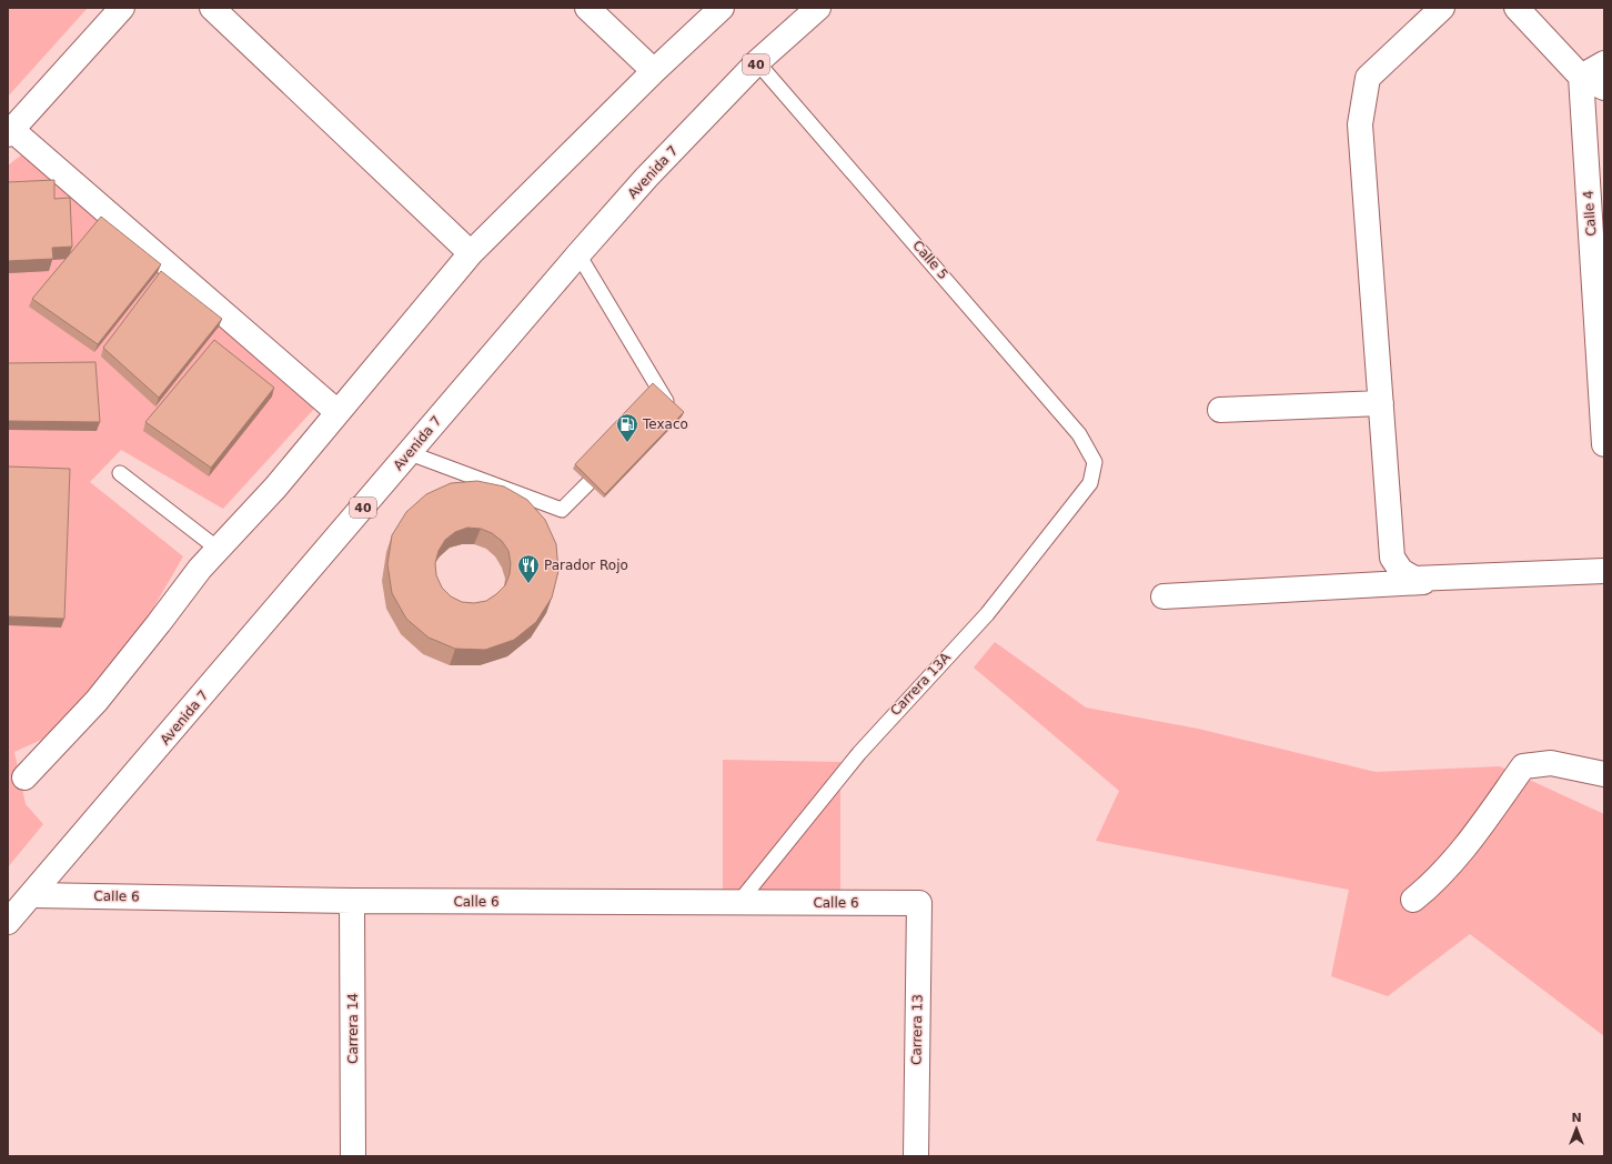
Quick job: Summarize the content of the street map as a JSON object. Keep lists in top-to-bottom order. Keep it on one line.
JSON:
{"streets":{"street":["40","Avenida 7","Calle 4","Calle 6","Carrera 14","Carrera 13"],"lane":["Calle 5","Carrera 13A"]},"crossings":[["Avenida 7","Calle 5"],["Avenida 7","Calle 6"],["Calle 5","Carrera 13A"],["Carrera 13A","Calle 6"],["Calle 6","Carrera 14"],["Calle 6","Carrera 13"]],"places":{"fuel station":["Texaco"],"restaurant":["Parador Rojo"]},"north":"top"}
